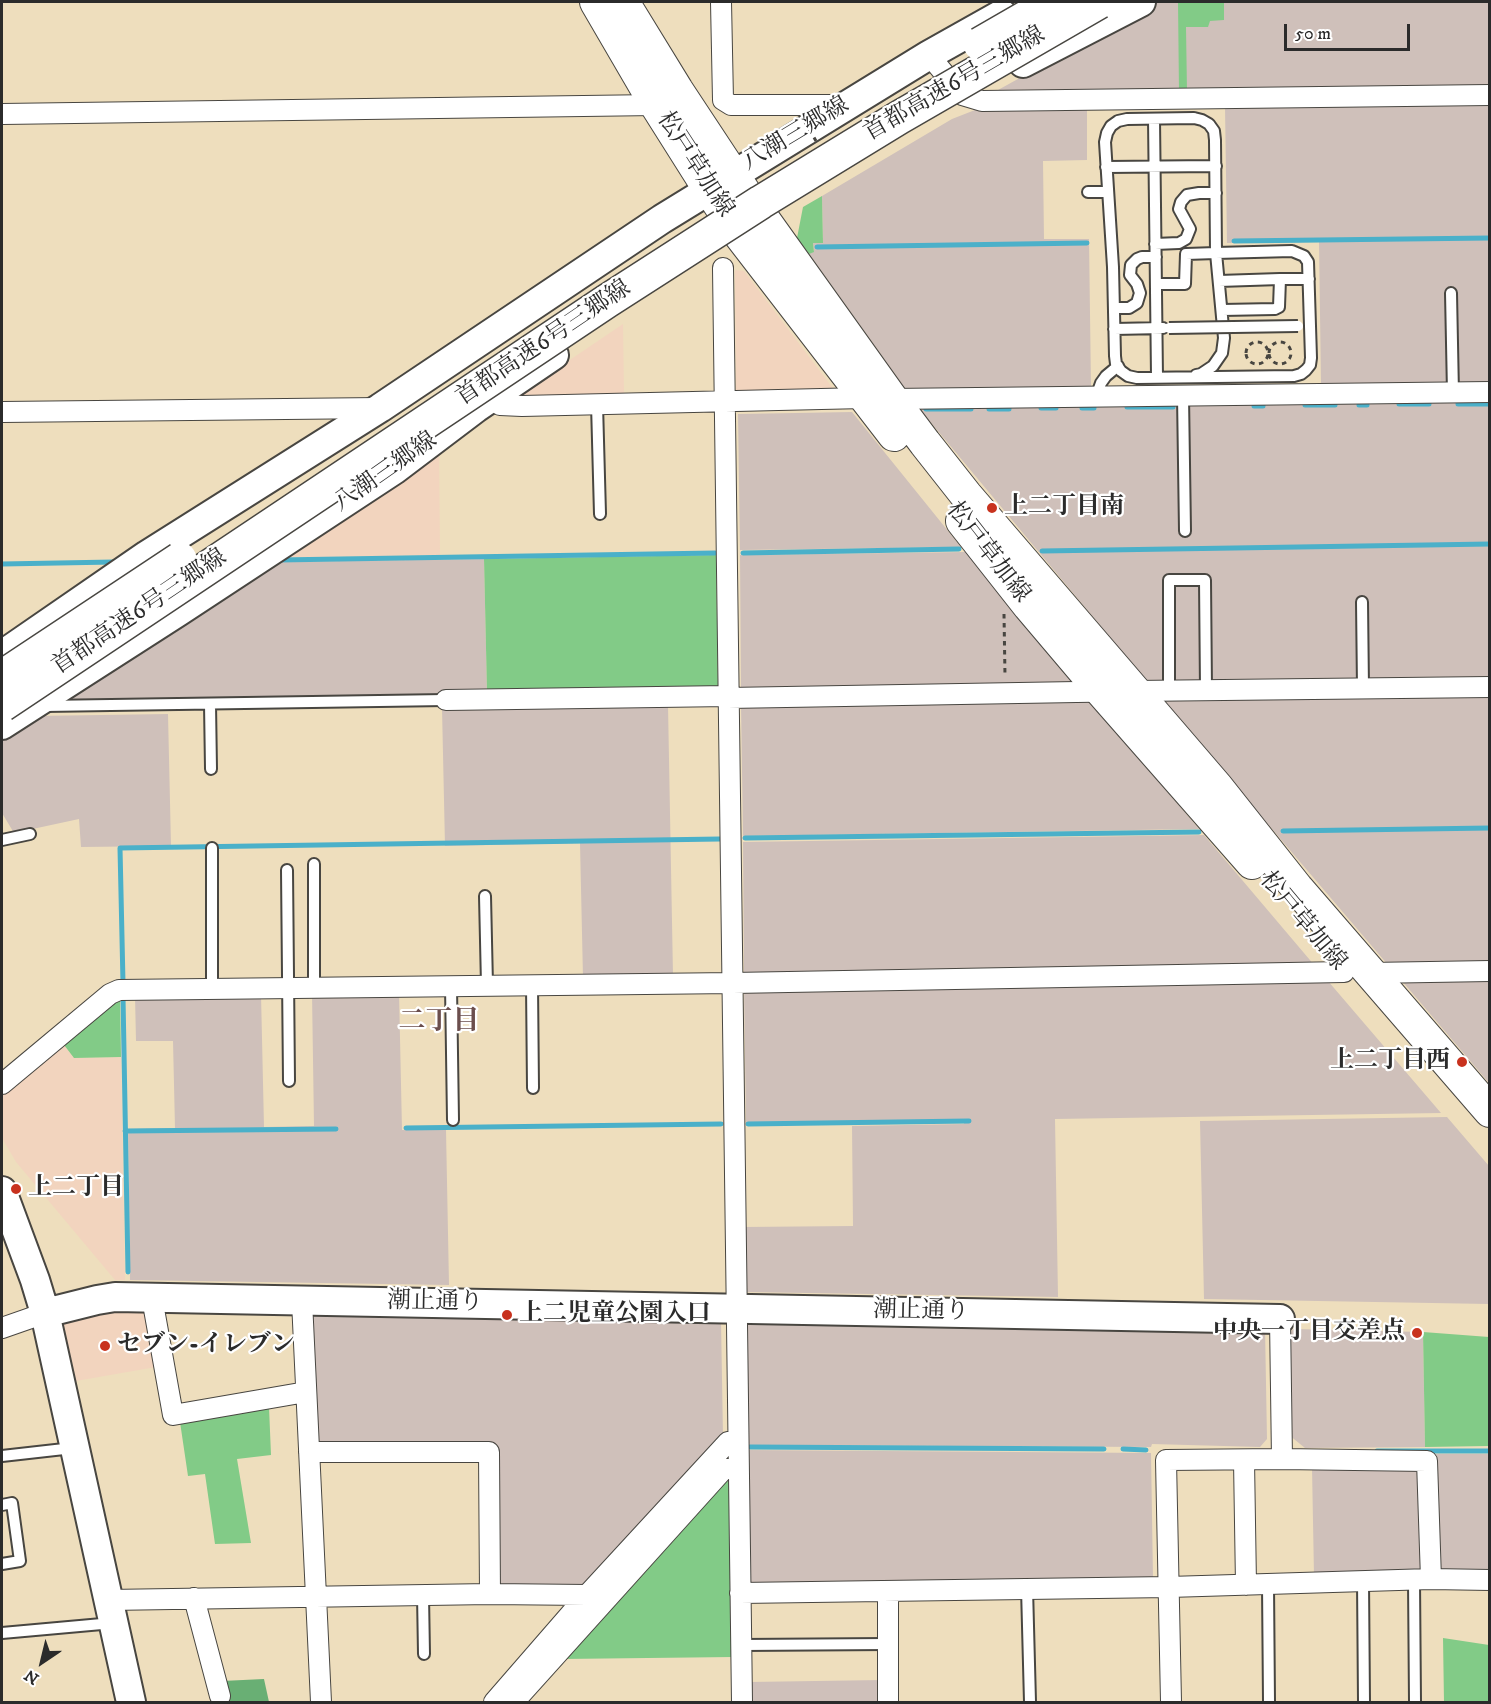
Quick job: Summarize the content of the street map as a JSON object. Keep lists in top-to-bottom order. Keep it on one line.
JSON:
{"streets":{"highway":["首都高速6号三郷線"],"main road":["八潮三郷線","松戸草加線","潮止通り"]},"crossings":[["首都高速6号三郷線","八潮三郷線"],["八潮三郷線","松戸草加線"]],"districts":["二丁目"],"places":["上二丁目南","上二丁目西","上二丁目","上二児童公園入口","中央一丁目交差点","セブン-イレブン"],"scale_bar":"50 m","north":"bottom left"}
